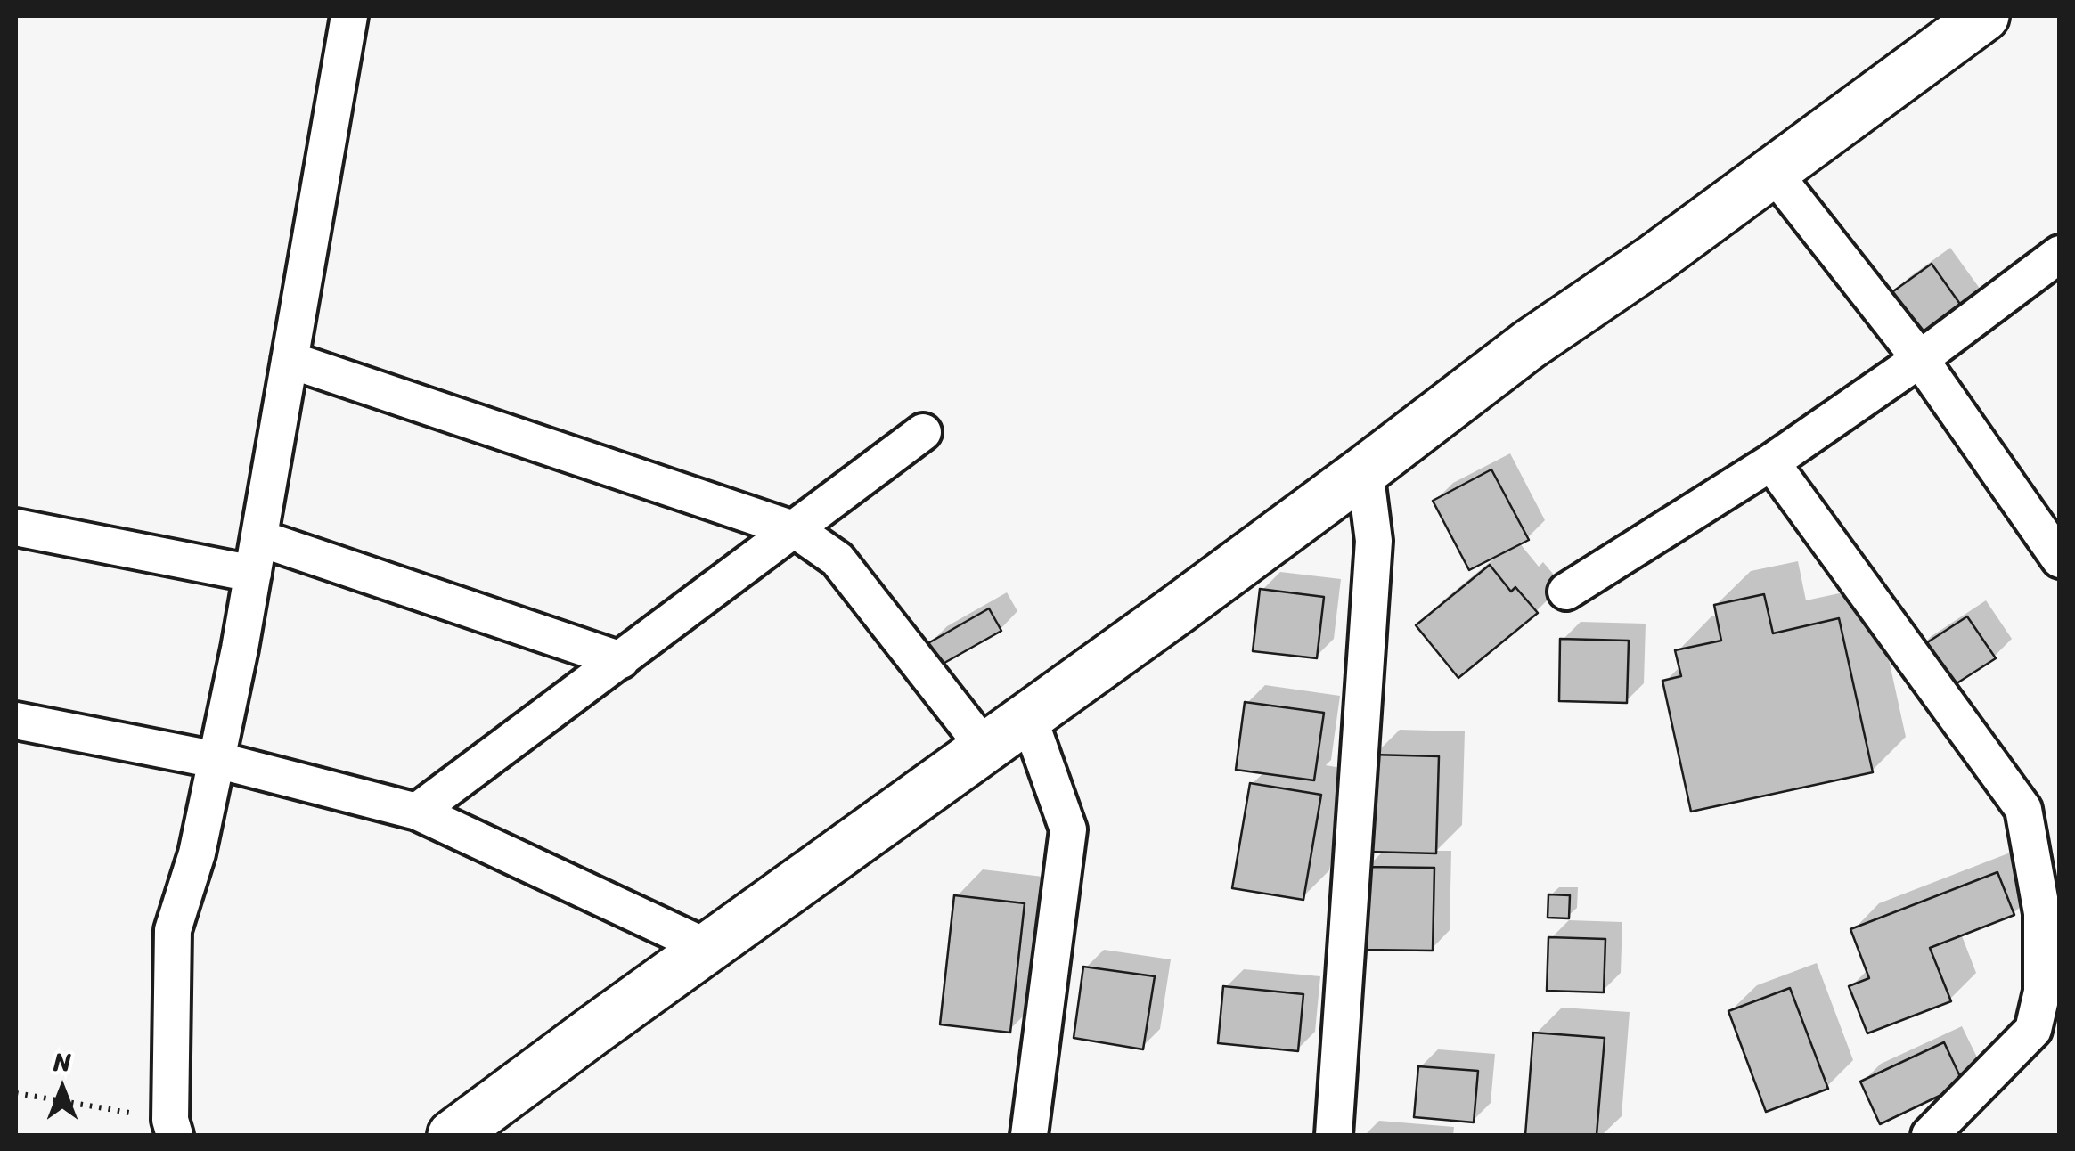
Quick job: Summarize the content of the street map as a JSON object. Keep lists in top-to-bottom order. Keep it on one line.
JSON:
{"north":"top"}
